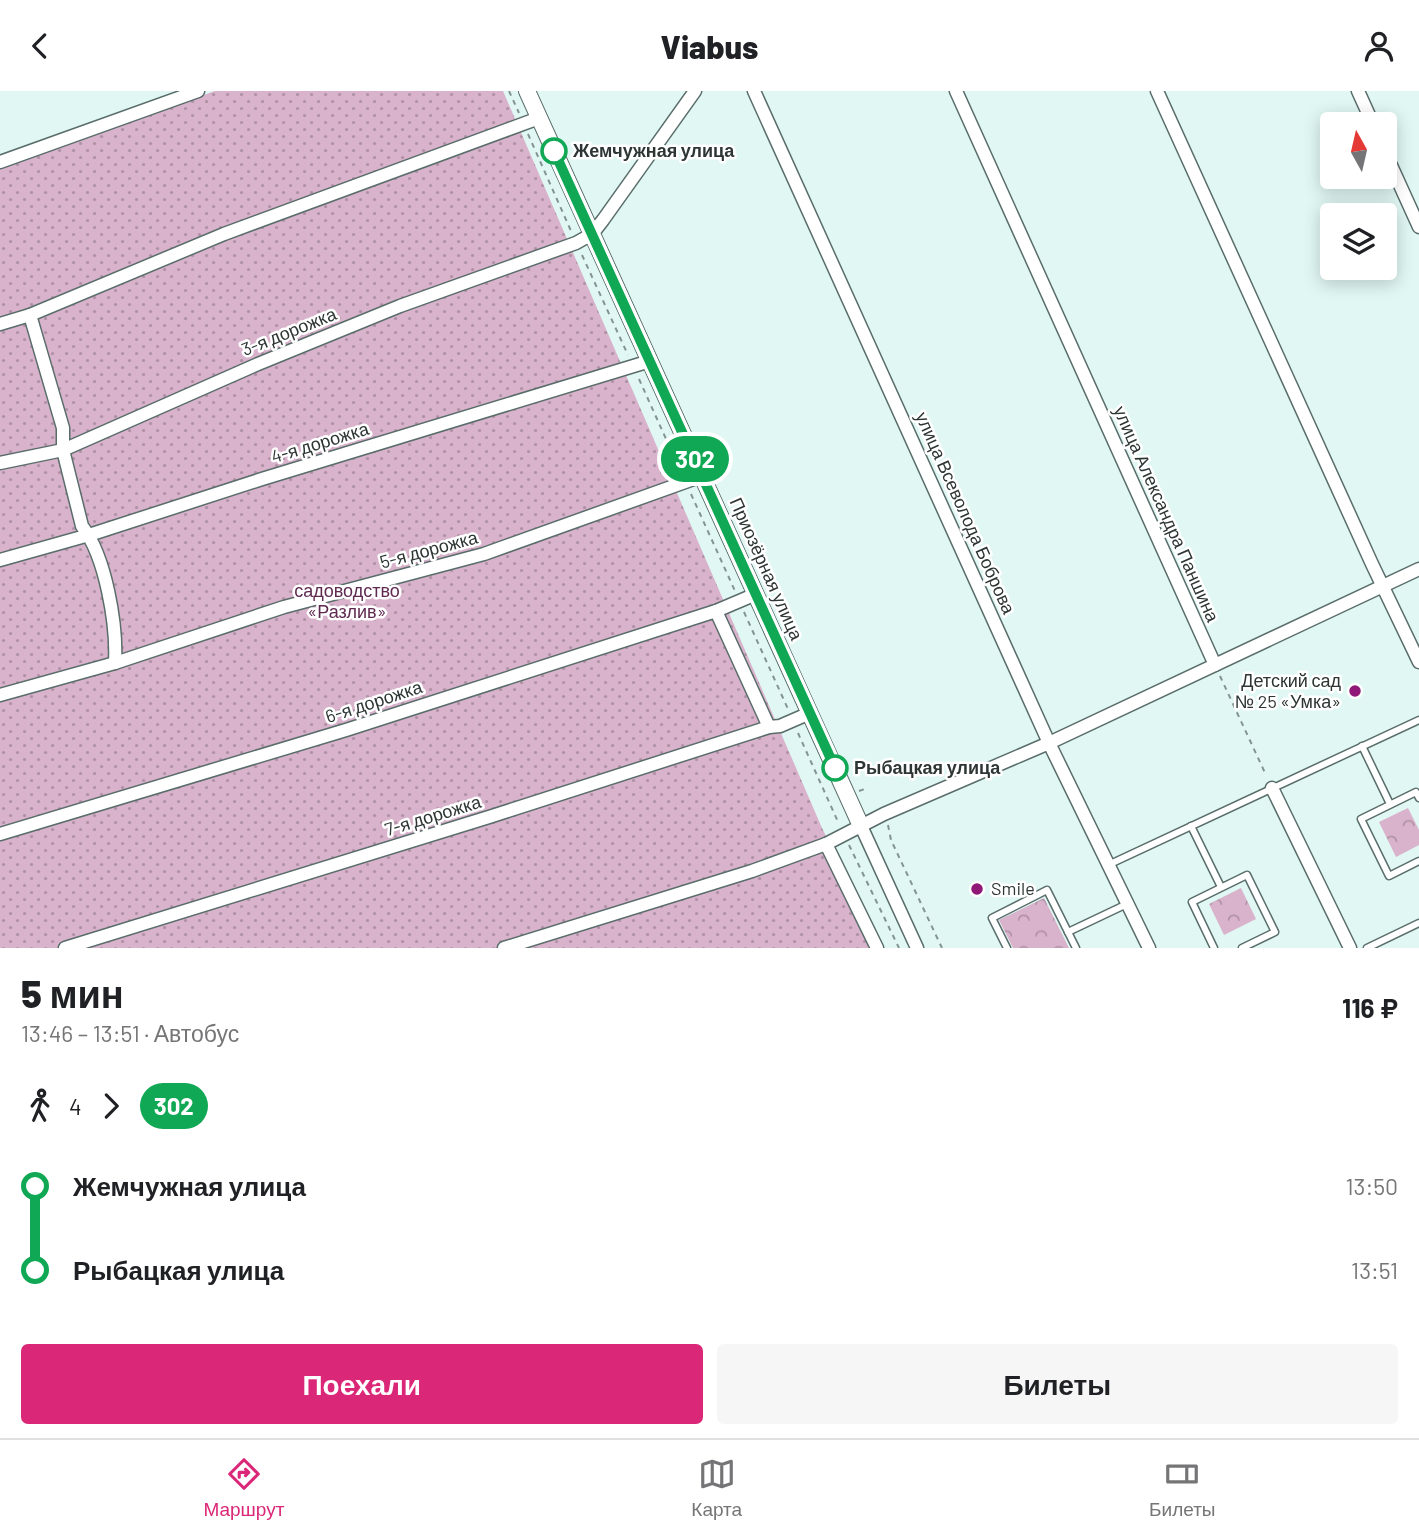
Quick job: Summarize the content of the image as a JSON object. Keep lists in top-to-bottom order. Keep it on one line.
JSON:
{"streets":{"street":["3-я дорожка","4-я дорожка","улица Всеволода Боброва","улица Александра Паншина","5-я дорожка","Приозёрная улица","6-я дорожка","7-я дорожка"]},"crossings":[["3-я дорожка","Приозёрная улица"],["4-я дорожка","Приозёрная улица"],["5-я дорожка","Приозёрная улица"],["Приозёрная улица","6-я дорожка"],["Приозёрная улица","7-я дорожка"]],"parks":["садоводство «Разлив»"],"places":["Жемчужная улица","Детский сад № 25 «Умка»","Рыбацкая улица","Smile"],"lines":["bus line 302"],"north":"top","page":{"header":"Viabus","on_map":"302","heading":["5 мин","13:46 – 13:51 · Автобус","116 ₽"],"legs":["4","302"],"list":[{"name":"Жемчужная улица","value":"13:50"},{"name":"Рыбацкая улица","value":"13:51"}],"buttons":["Поехали","Билеты"],"tabs":["Маршрут","Карта","Билеты"]}}
